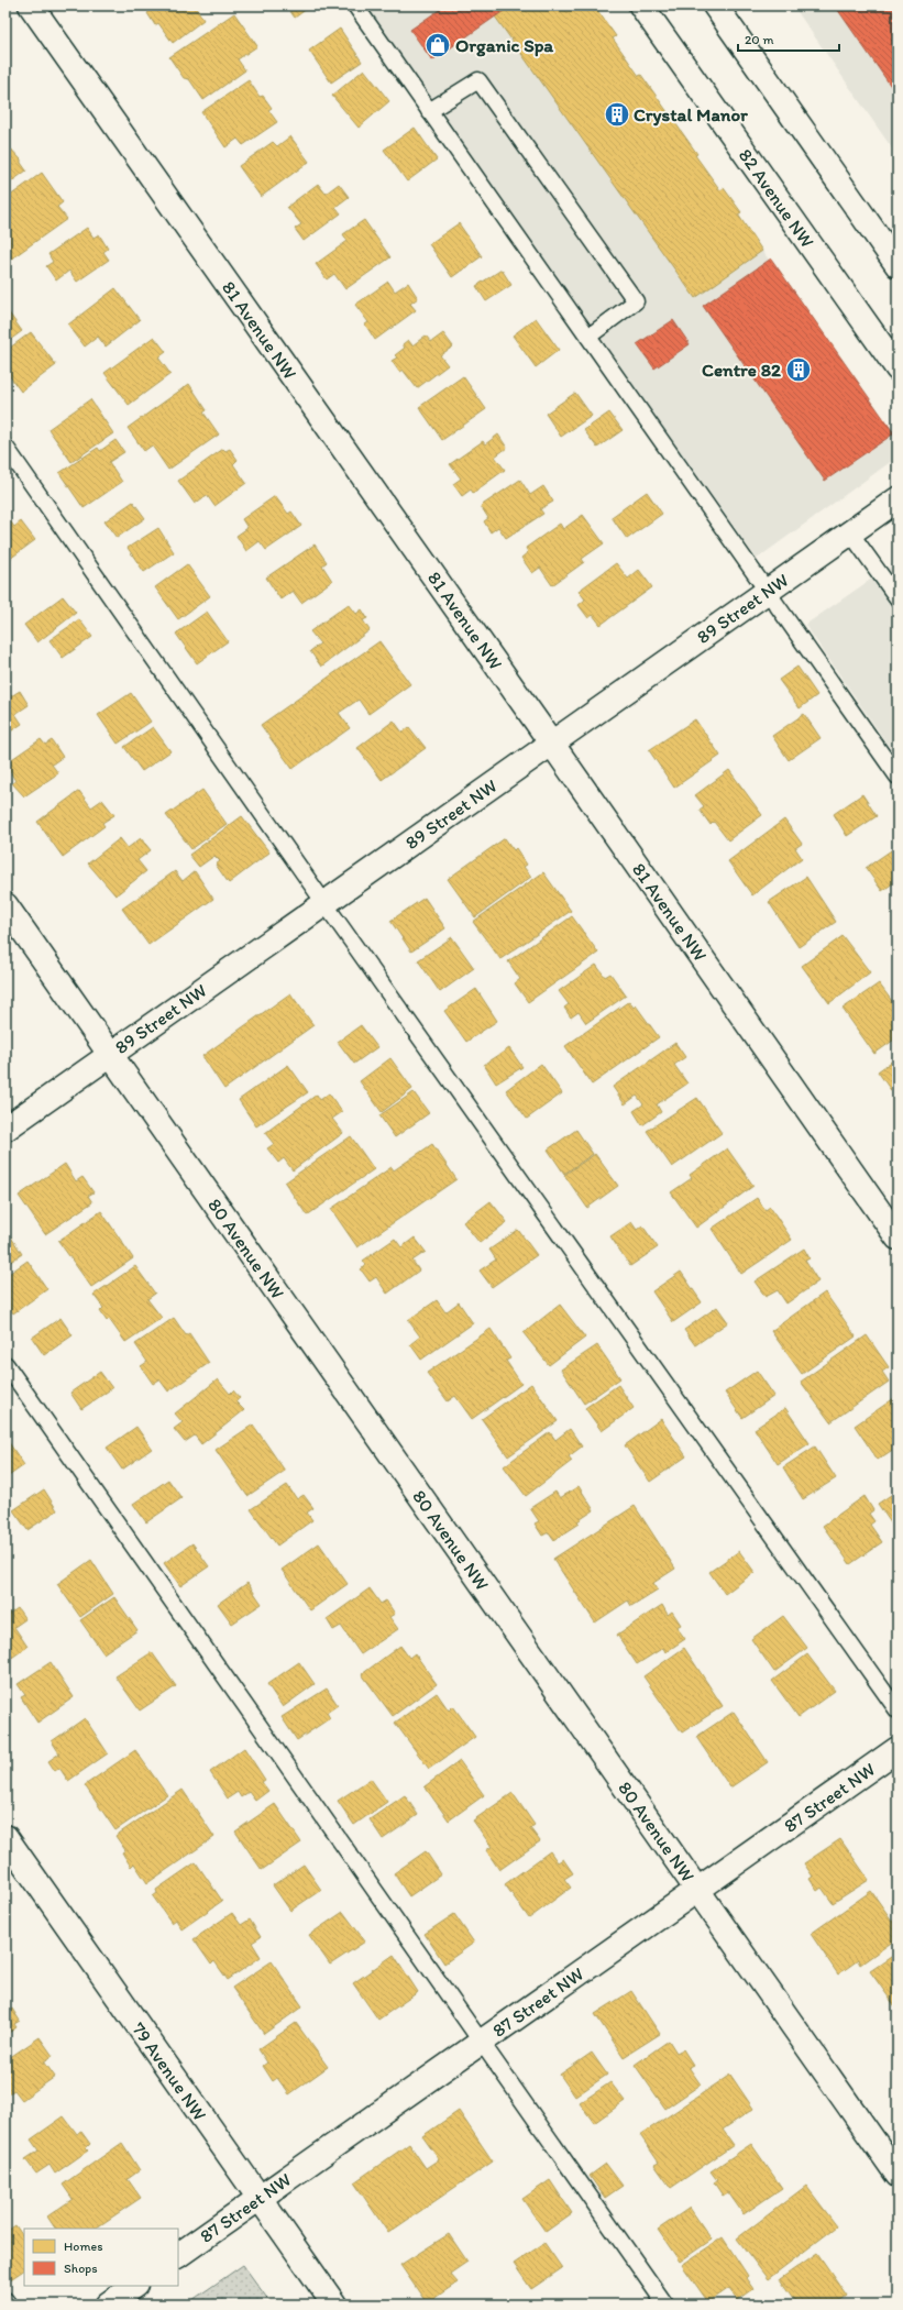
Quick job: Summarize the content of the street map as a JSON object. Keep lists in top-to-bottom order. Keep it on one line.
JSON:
{"streets":{"street":["82 Avenue NW","81 Avenue NW","89 Street NW","80 Avenue NW","87 Street NW","79 Avenue NW"]},"crossings":[["81 Avenue NW","89 Street NW"],["89 Street NW","80 Avenue NW"],["80 Avenue NW","87 Street NW"],["87 Street NW","79 Avenue NW"]],"places":{"shop":["Organic Spa"],"building":["Crystal Manor","Centre 82"]},"legend":["Homes","Shops"],"scale_bar":"20 m"}
